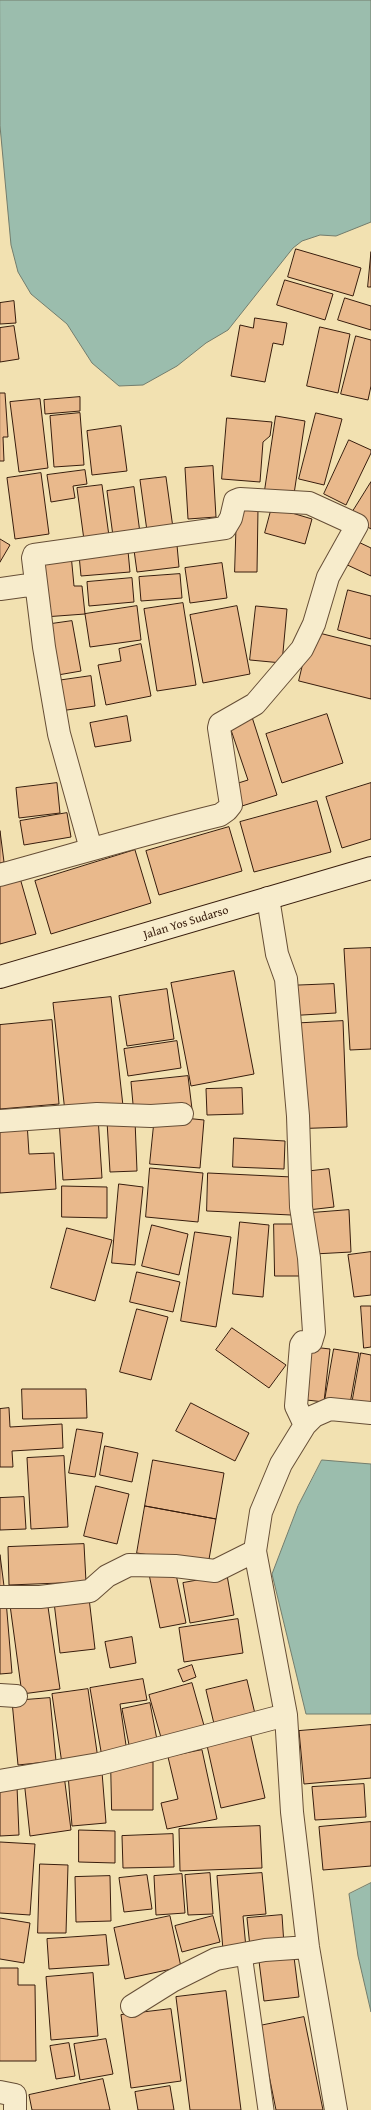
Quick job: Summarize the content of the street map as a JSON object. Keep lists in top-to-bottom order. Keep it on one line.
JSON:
{"streets":{"street":["Jalan Yos Sudarso"]}}
